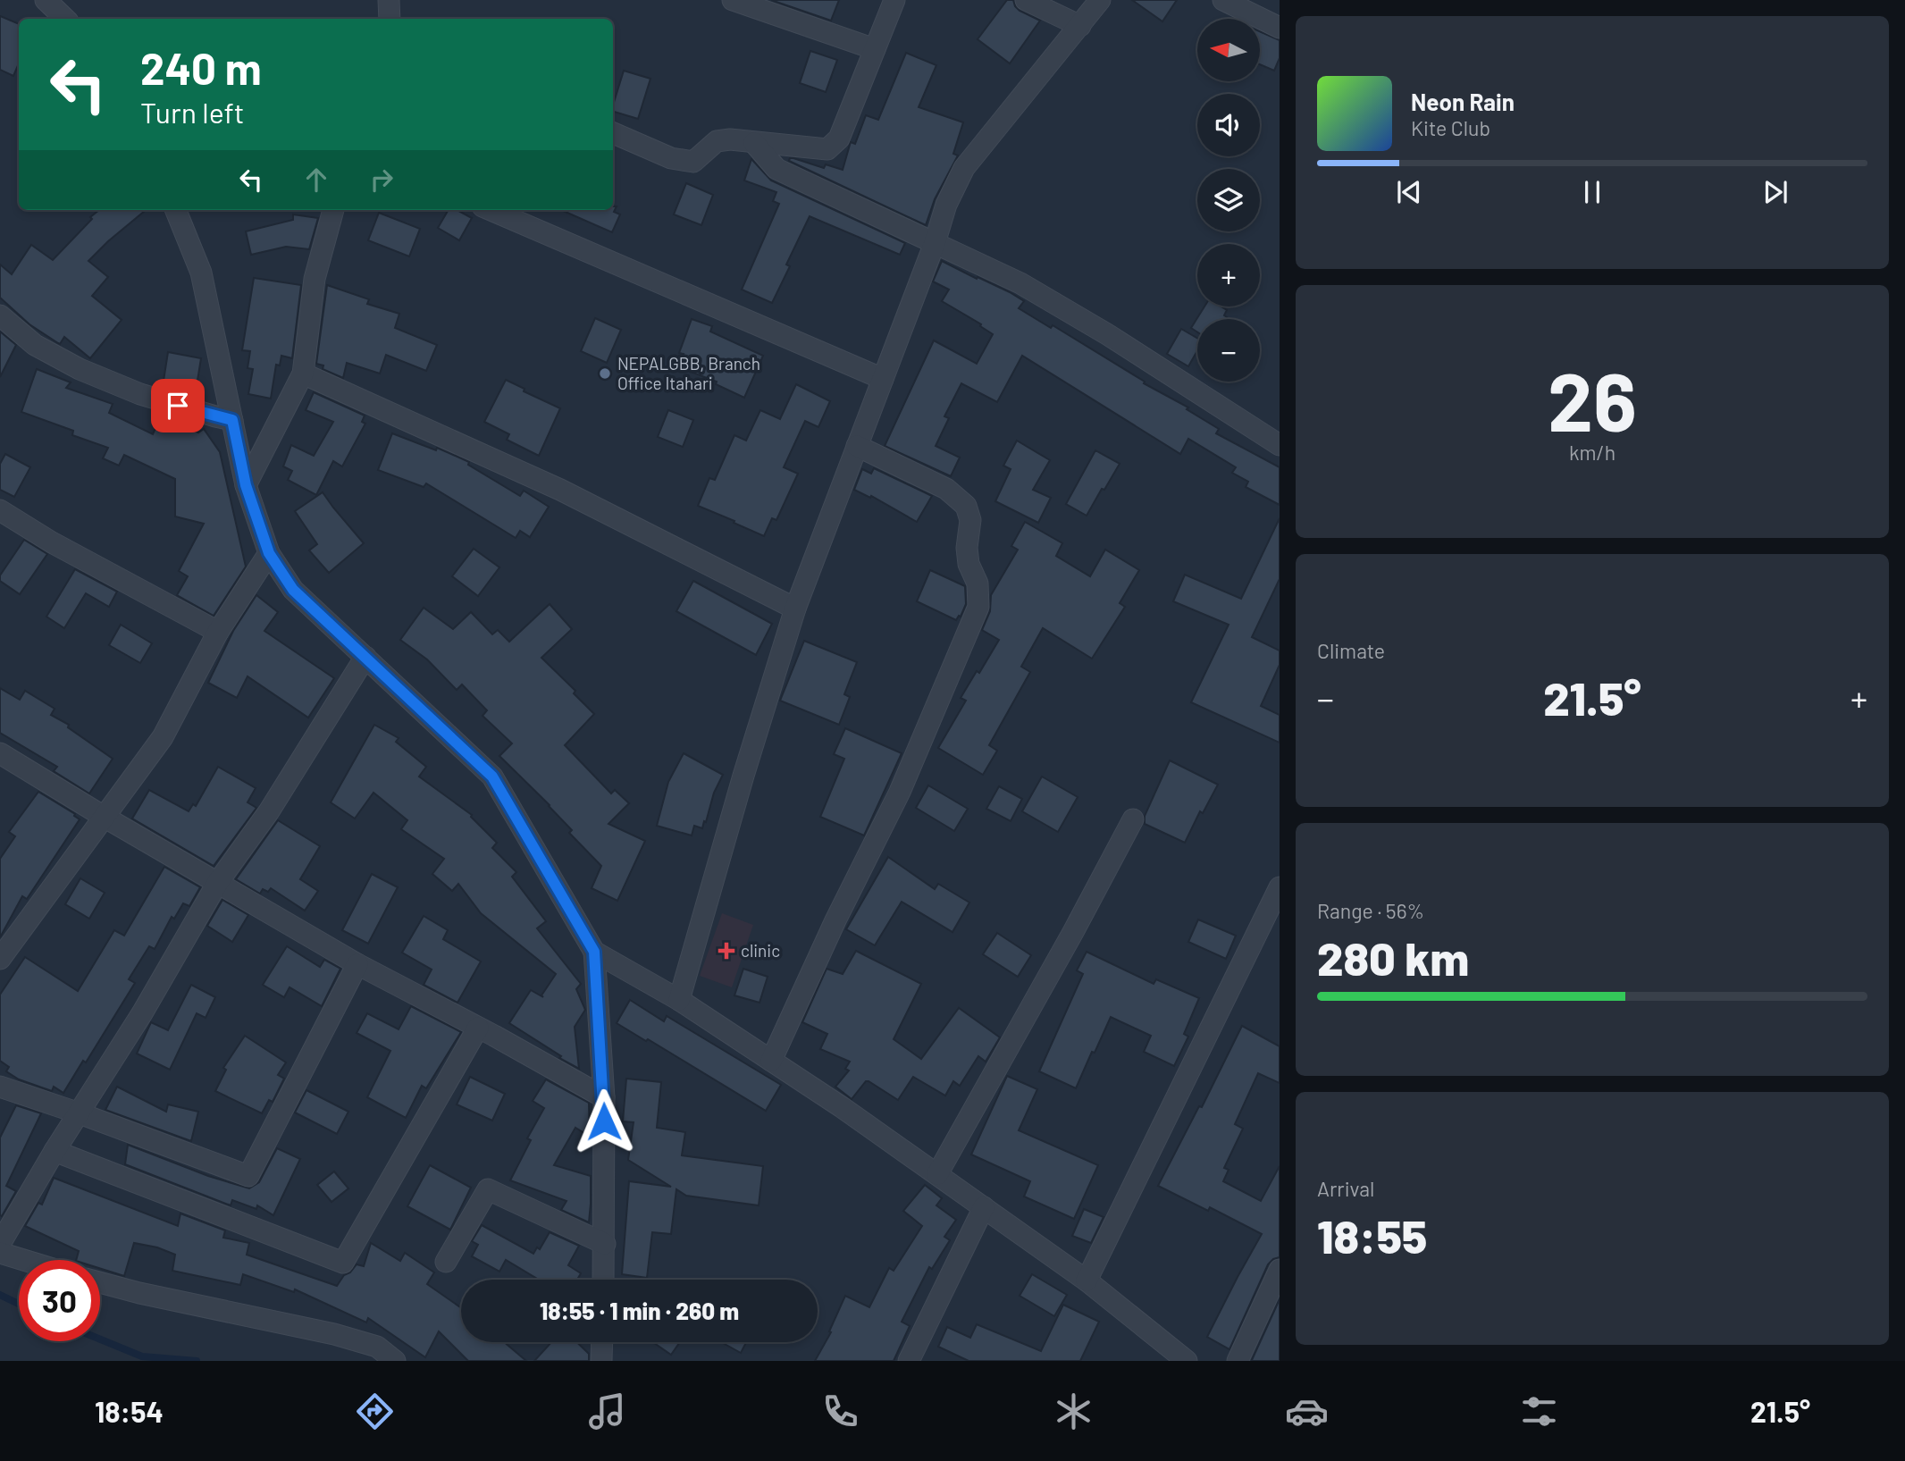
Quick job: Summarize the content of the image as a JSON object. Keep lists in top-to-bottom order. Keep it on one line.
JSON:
{"places":{"other":["NEPALGBB, Branch Office Itahari"],"health":["clinic"]},"north":"left","page":{"map_buttons":["+","−"],"turn":["240 m","Turn left"],"song":["Neon Rain","Kite Club"],"tile":[["26","km/h"],"Climate",["Range · 56%","280 km"],["Arrival","18:55"]],"heat":["−","21.5°","+"],"limit":"30","trip":"18:55 · 1 min · 260 m","tabs":["18:54","21.5°"]}}
